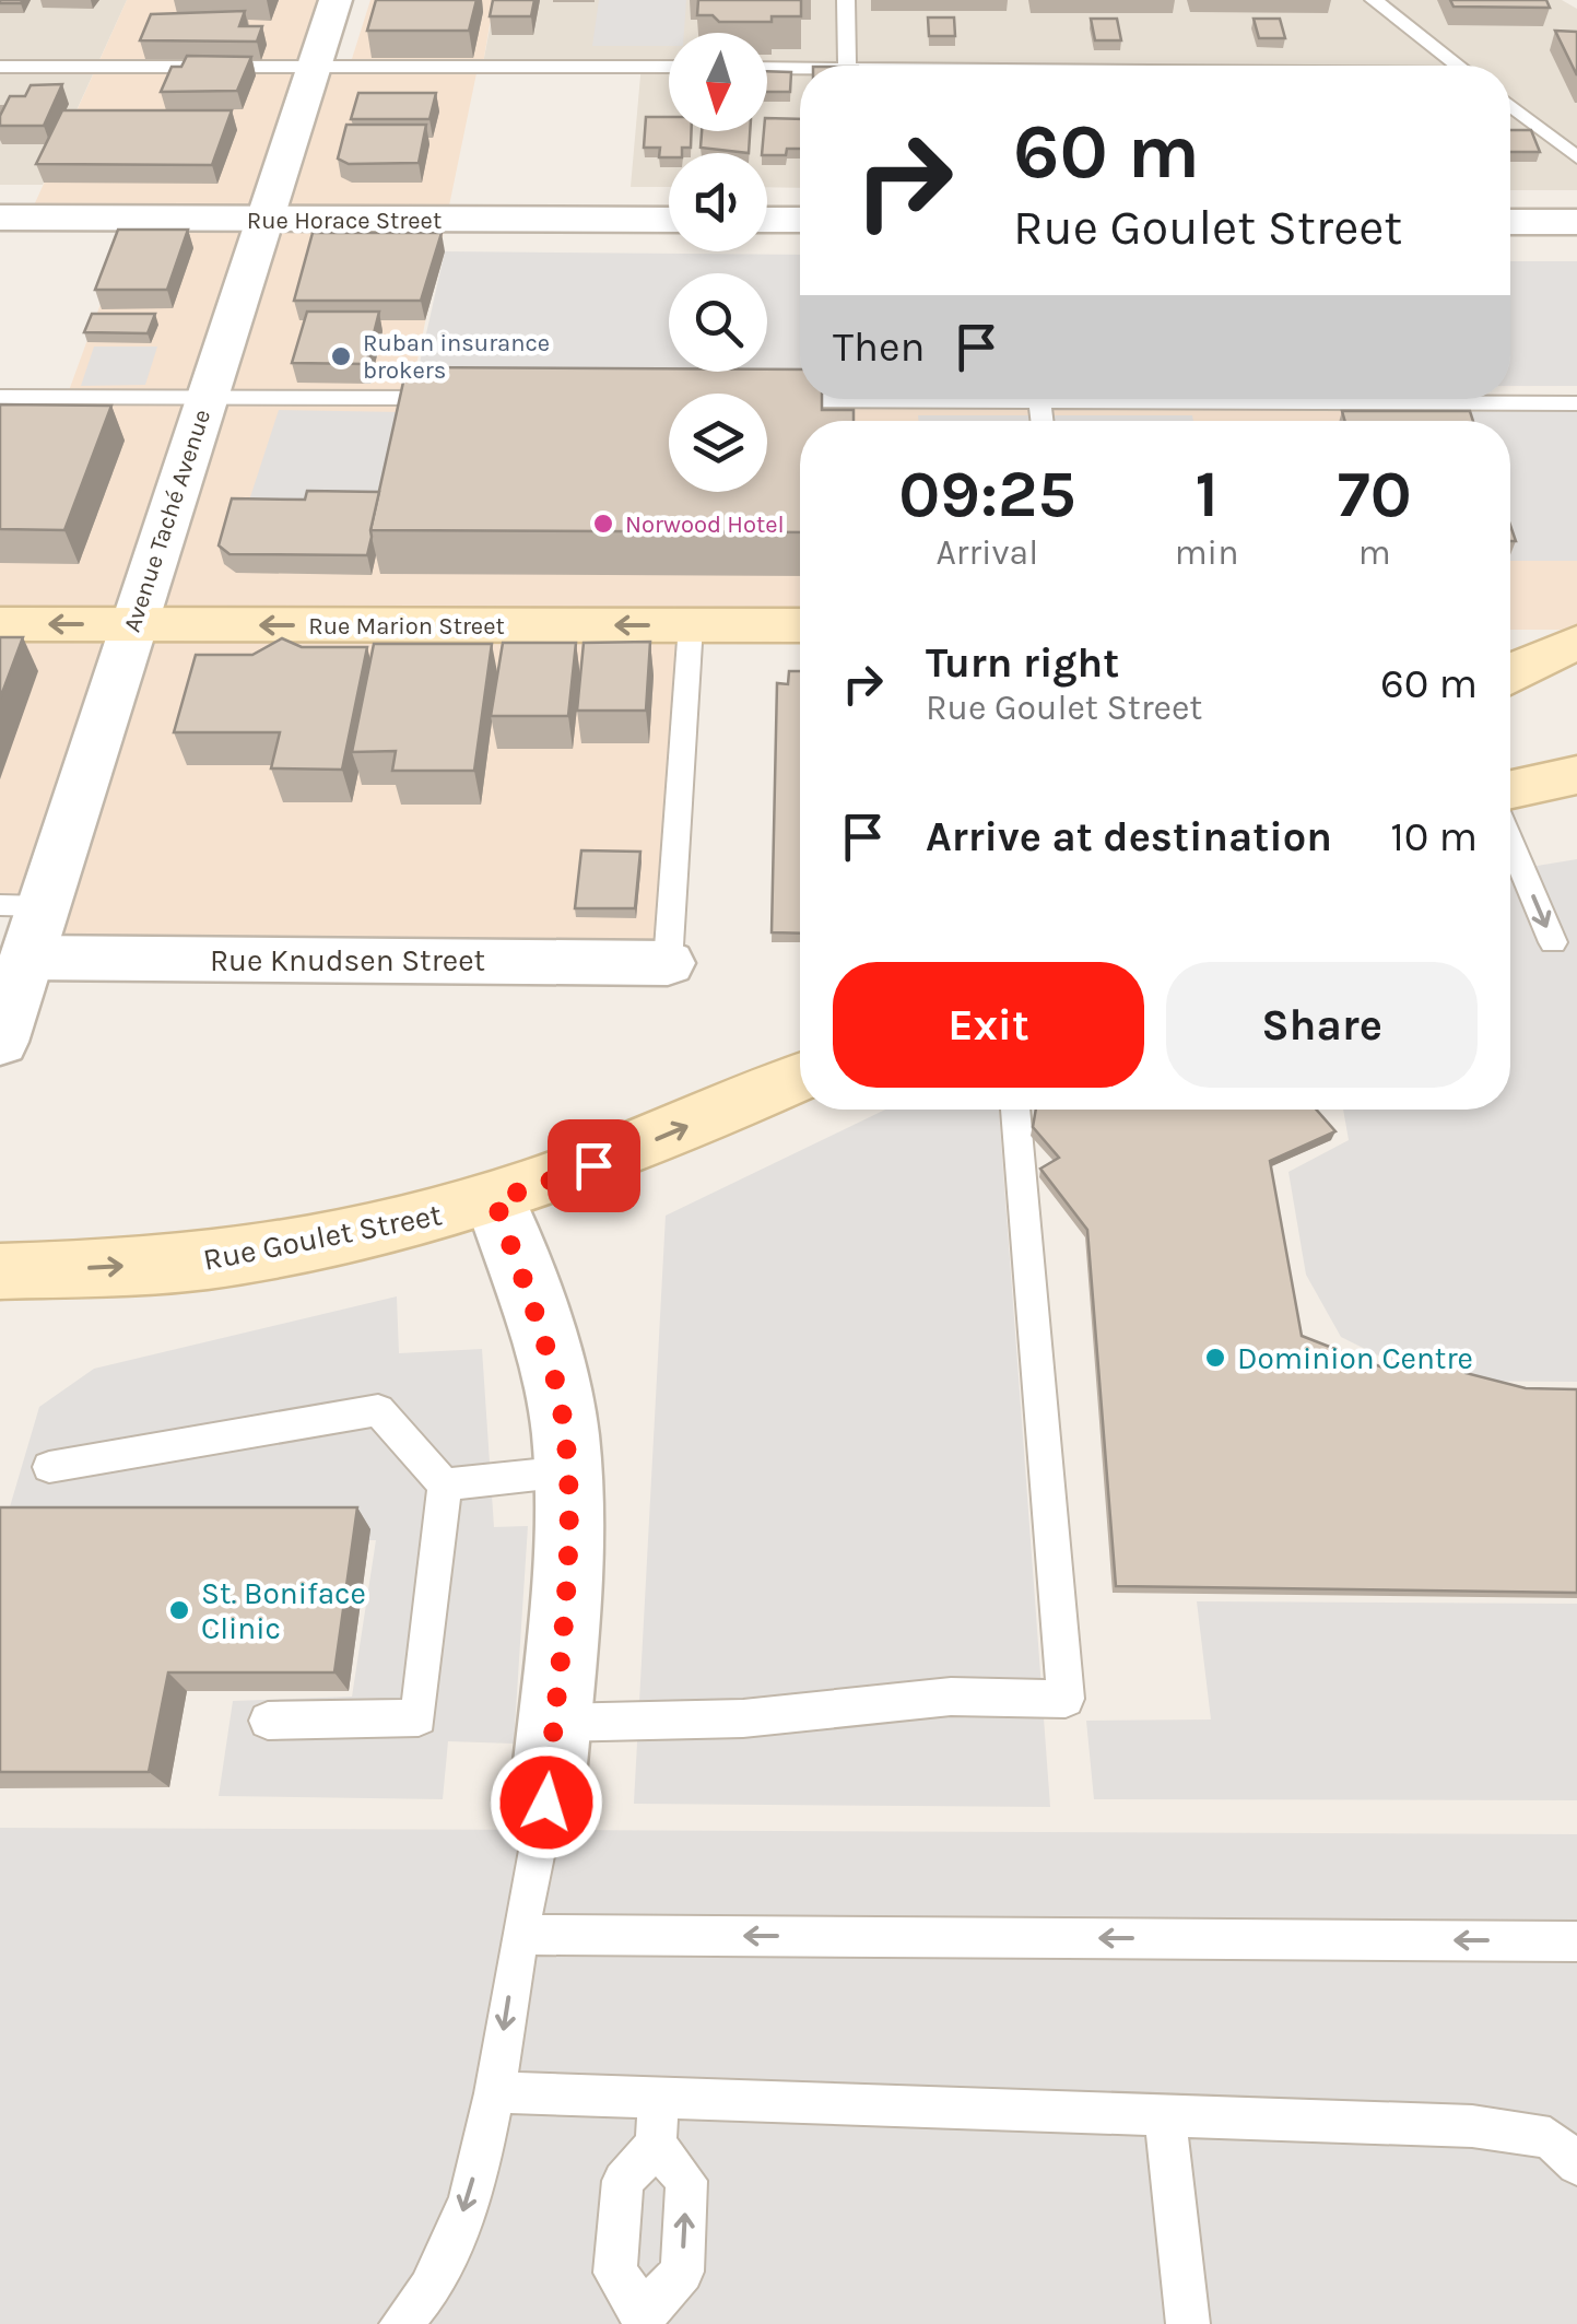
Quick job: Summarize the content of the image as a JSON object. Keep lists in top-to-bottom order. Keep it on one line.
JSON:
{"streets":{"main road":["Rue Marion Street","Rue Goulet Street"],"street":["Rue Horace Street","Avenue Taché Avenue","Rue Knudsen Street"]},"crossings":[["Rue Horace Street","Avenue Taché Avenue"],["Avenue Taché Avenue","Rue Marion Street"],["Avenue Taché Avenue","Rue Knudsen Street"]],"one_way":["Rue Marion Street","Rue Goulet Street"],"places":["Ruban insurance brokers","Norwood Hotel","Dominion Centre","St. Boniface Clinic"],"north":"bottom","page":{"turn":["60 m","Rue Goulet Street"],"then":"Then","eta":["09:25","Arrival","1","min","70","m"],"list":[{"name":"Turn right","note":"Rue Goulet Street","value":"60 m"},{"name":"Arrive at destination","value":"10 m"}],"buttons":["Exit","Share"]}}
